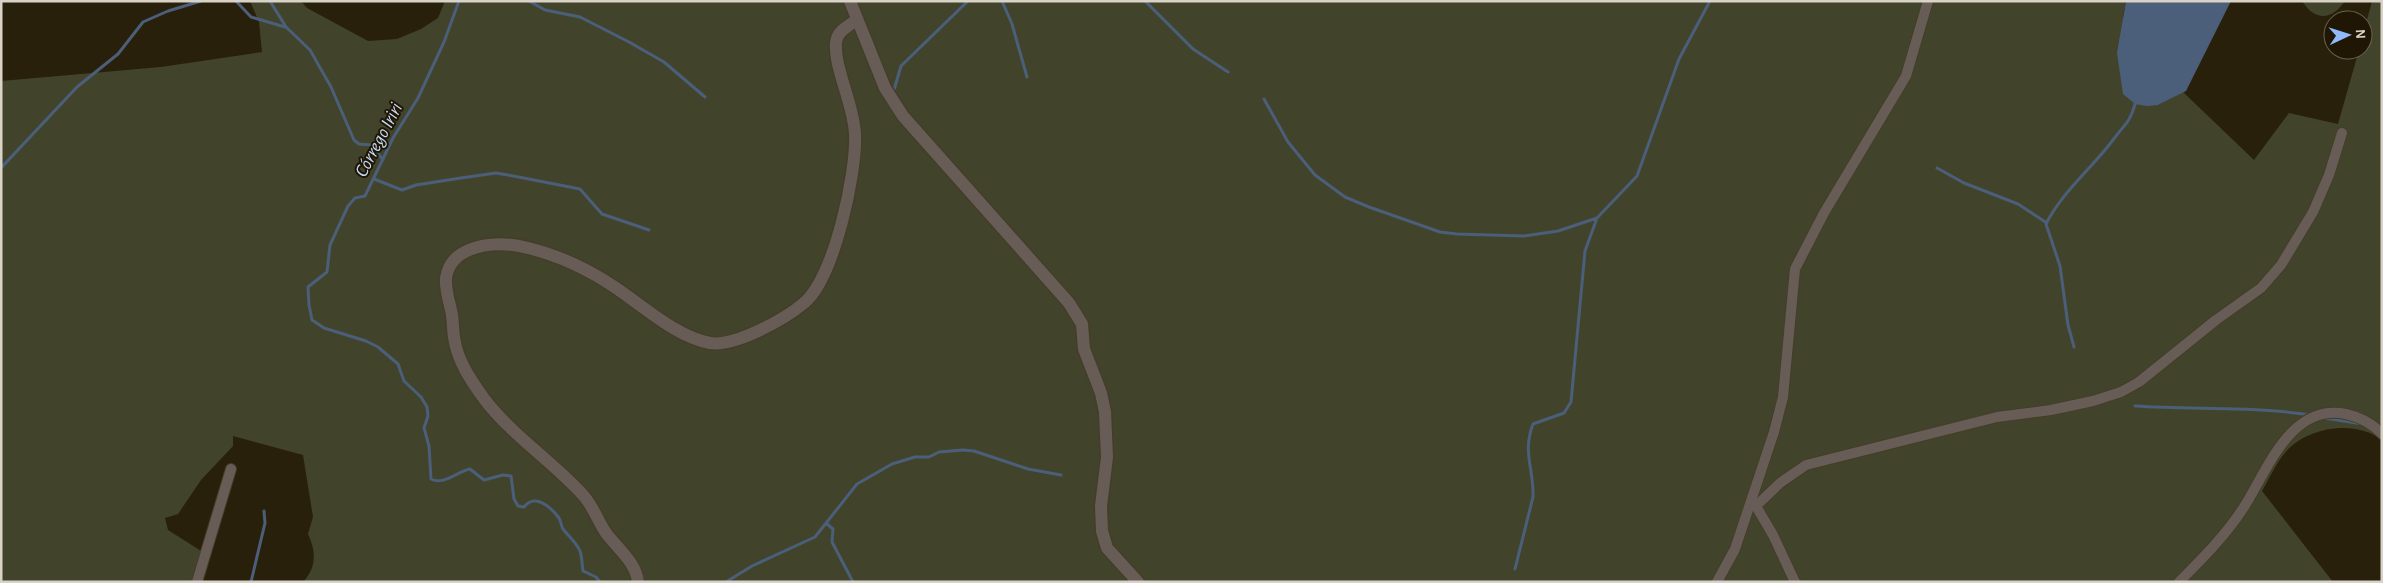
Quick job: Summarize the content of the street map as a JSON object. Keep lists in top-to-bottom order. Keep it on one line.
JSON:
{"water":["Córrego Iriri"],"north":"right"}
